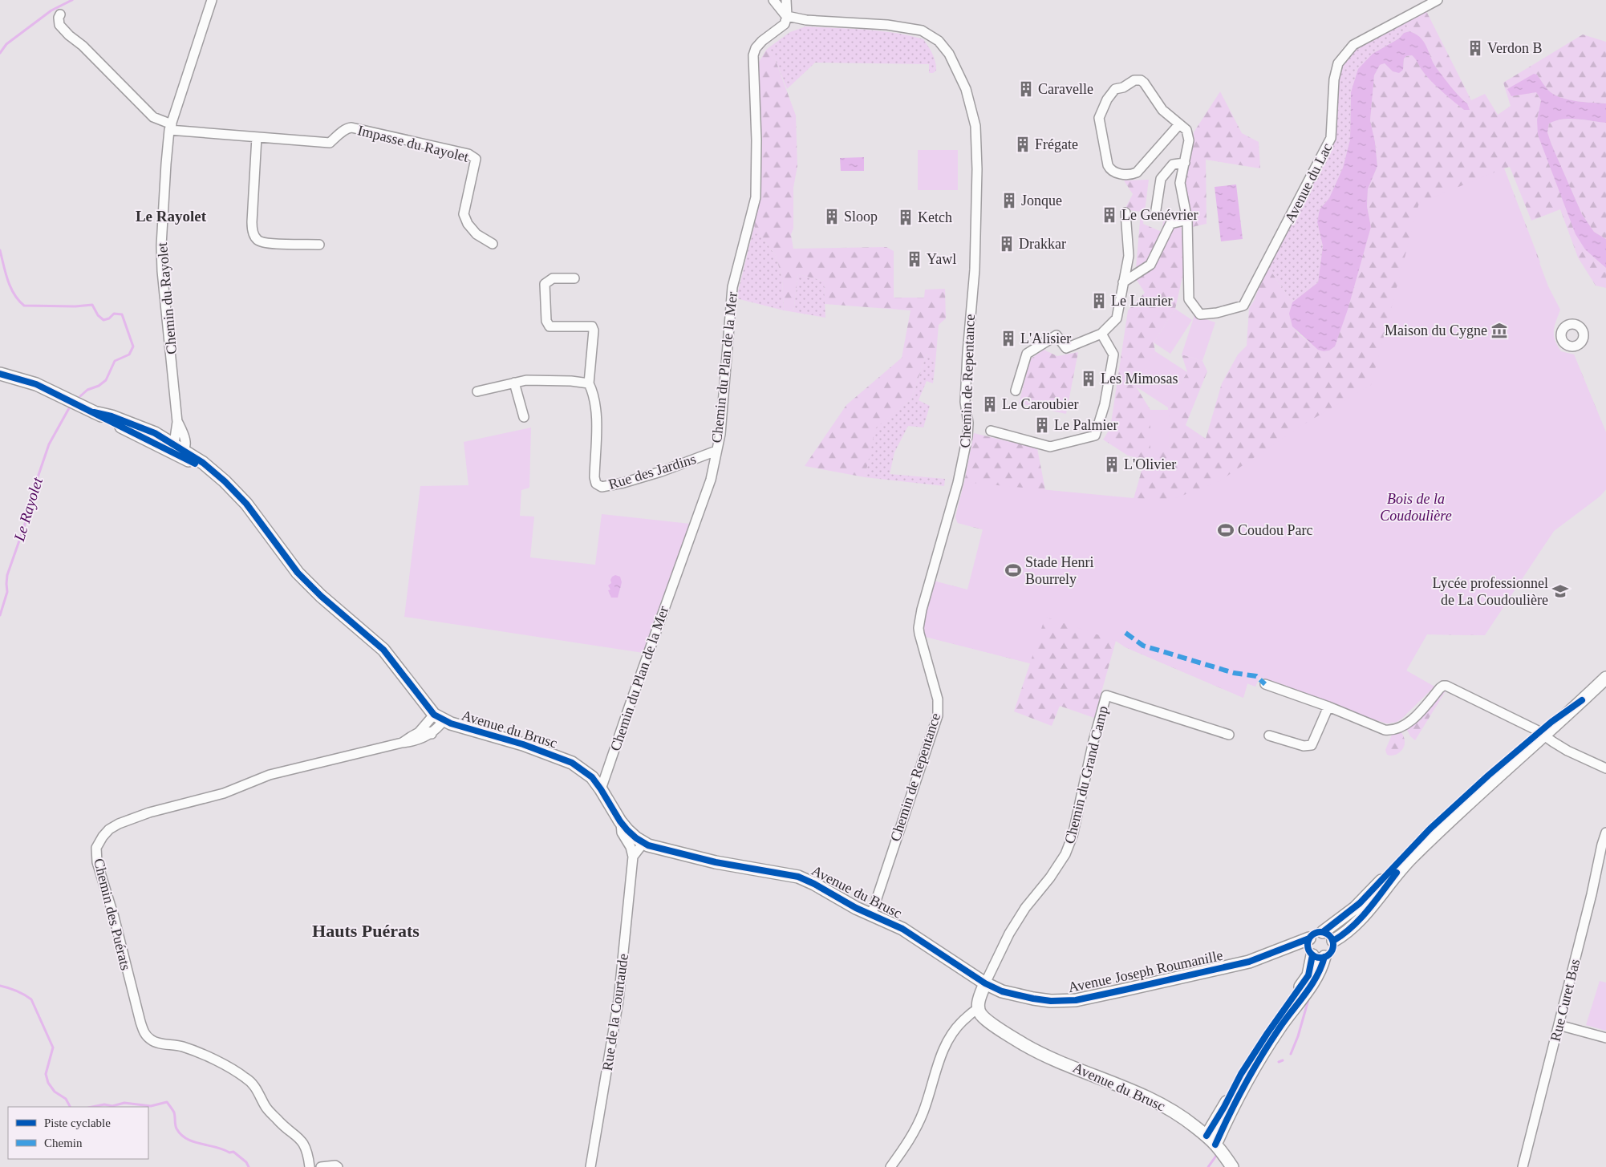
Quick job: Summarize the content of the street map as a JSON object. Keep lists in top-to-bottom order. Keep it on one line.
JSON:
{"streets":{"street":["Impasse du Rayolet","Avenue du Lac","Chemin du Rayolet","Chemin du Plan de la Mer","Chemin de Repentance","Rue des Jardins","Avenue du Brusc","Chemin du Grand Camp","Chemin des Puérats","Avenue Joseph Roumanille","Rue Curet Bas","Rue de la Courtaude"]},"crossings":[["Impasse du Rayolet","Chemin du Rayolet"],["Chemin du Plan de la Mer","Chemin de Repentance"],["Chemin du Plan de la Mer","Rue des Jardins"],["Chemin du Plan de la Mer","Avenue du Brusc"],["Chemin de Repentance","Avenue du Brusc"],["Avenue du Brusc","Chemin du Grand Camp"],["Avenue du Brusc","Chemin des Puérats"],["Avenue du Brusc","Avenue Joseph Roumanille"],["Avenue du Brusc","Rue de la Courtaude"],["Chemin du Grand Camp","Avenue Joseph Roumanille"]],"districts":["Le Rayolet","Hauts Puérats"],"water":["Le Rayolet"],"parks":["Bois de la Coudoulière"],"places":{"building":["Verdon B","Caravelle","Frégate","Jonque","Le Genévrier","Sloop","Ketch","Drakkar","Yawl","Le Laurier","L'Alisier","Les Mimosas","Le Caroubier","Le Palmier","L'Olivier"],"museum":["Maison du Cygne"],"sports":["Coudou Parc","Stade Henri Bourrely"],"school or university":["Lycée professionnel de La Coudoulière"]},"legend":["Piste cyclable","Chemin"]}
